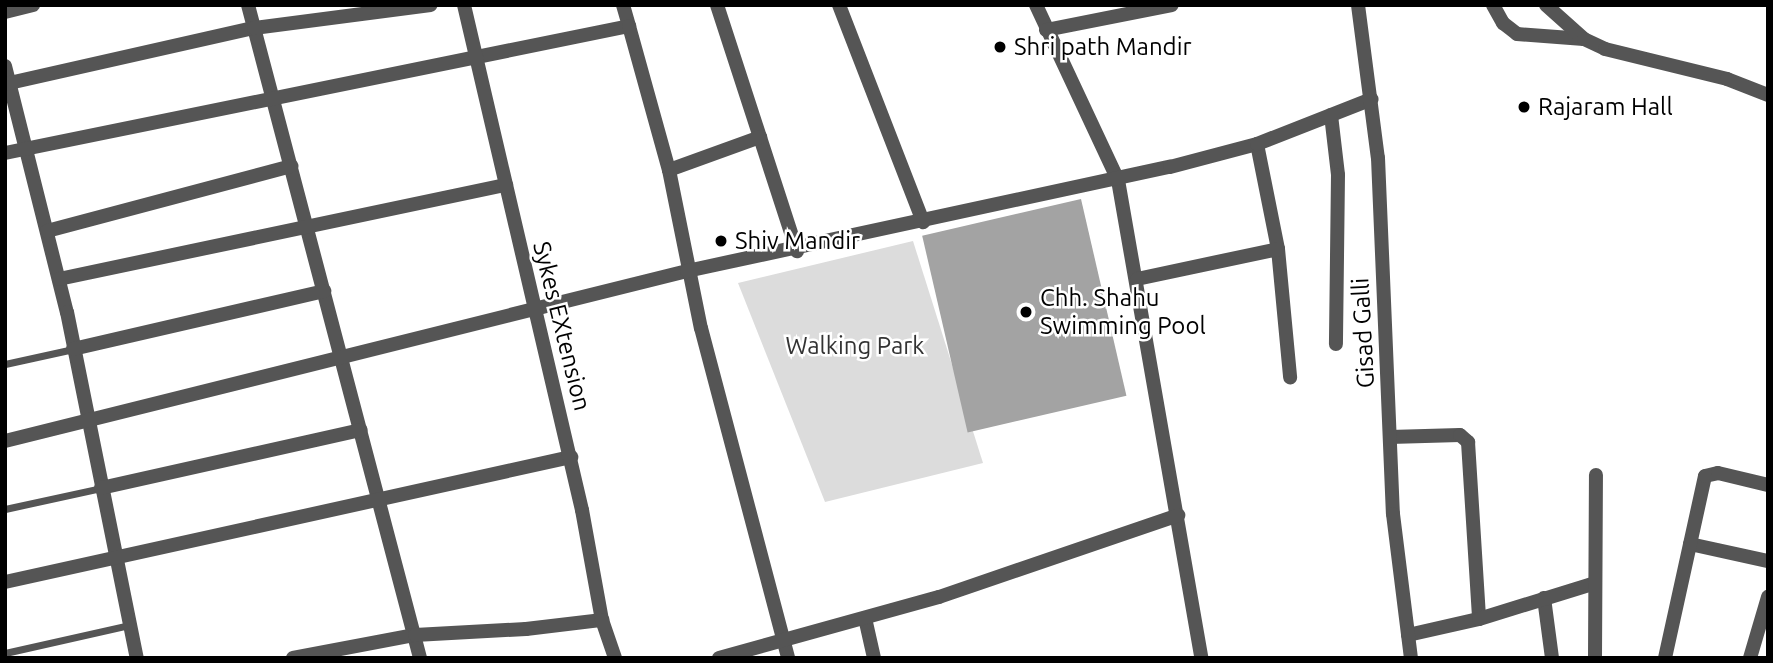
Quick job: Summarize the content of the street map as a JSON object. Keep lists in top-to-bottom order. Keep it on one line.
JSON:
{"streets":{"street":["Sykes EXtension","Gisad Galli"]},"parks":["Walking Park"],"places":["Shri path Mandir","Rajaram Hall","Shiv Mandir","Chh. Shahu Swimming Pool"]}
